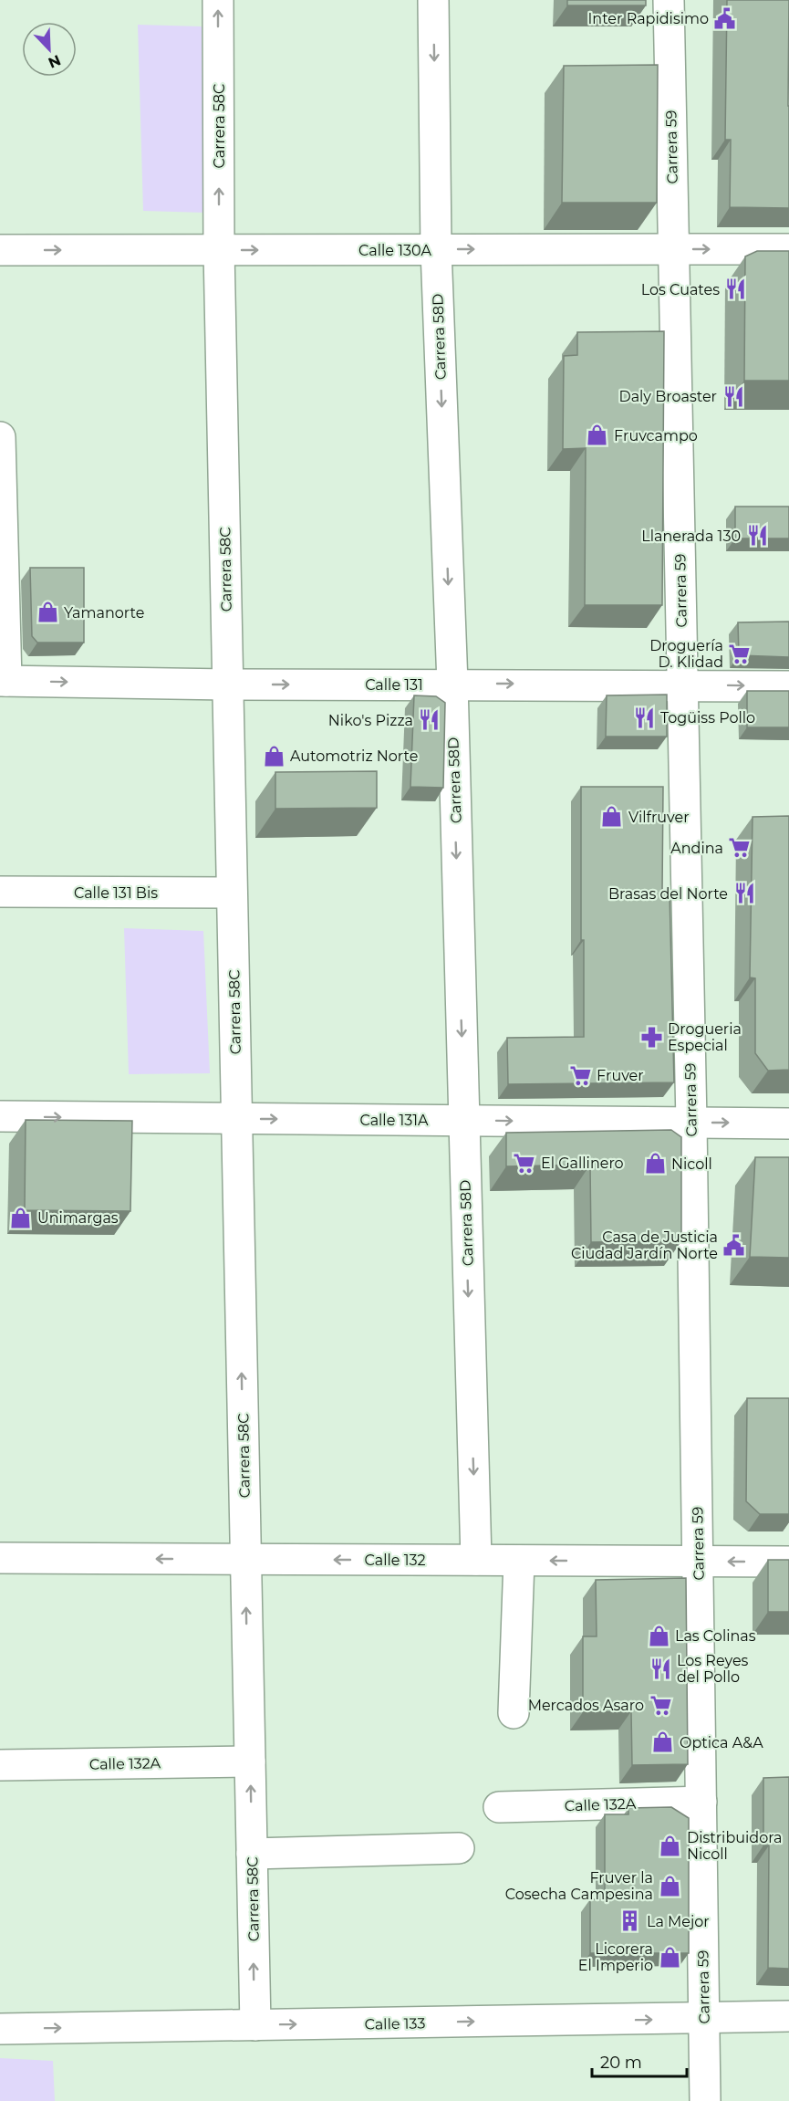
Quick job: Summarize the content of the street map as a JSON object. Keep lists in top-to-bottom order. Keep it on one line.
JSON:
{"streets":{"street":["Carrera 58C","Carrera 59","Calle 130A","Carrera 58D","Calle 131","Calle 131 Bis","Calle 131A","Calle 132","Calle 132A","Calle 133"]},"crossings":[["Carrera 58C","Calle 130A"],["Carrera 58C","Calle 131"],["Carrera 58C","Calle 131 Bis"],["Carrera 58C","Calle 131A"],["Carrera 58C","Calle 132"],["Carrera 58C","Calle 132A"],["Carrera 58C","Calle 133"],["Carrera 59","Calle 130A"],["Carrera 59","Calle 131"],["Carrera 59","Calle 131A"],["Carrera 59","Calle 132"],["Carrera 59","Calle 132A"],["Carrera 59","Calle 133"],["Calle 130A","Carrera 58D"],["Carrera 58D","Calle 131"],["Carrera 58D","Calle 131A"],["Carrera 58D","Calle 132"]],"one_way":["Carrera 58C","Calle 130A","Carrera 58D","Calle 131","Calle 131A","Calle 132","Calle 133"],"places":{"public building":["Inter Rapidisimo","Casa de Justicia Ciudad Jardín Norte"],"restaurant":["Los Cuates","Daly Broaster","Llanerada 130","Togüiss Pollo","Niko's Pizza","Brasas del Norte","Los Reyes del Pollo"],"shop":["Fruvcampo","Yamanorte","Automotriz Norte","Vilfruver","Nicoll","Unimargas","Las Colinas","Optica A&A","Distribuidora Nicoll","Fruver la Cosecha Campesina","Licorera El Imperio"],"supermarket":["Droguería D. Klidad","Andina","Fruver","El Gallinero","Mercados Asaro"],"pharmacy":["Drogueria Especial"],"building":["La Mejor"]},"scale_bar":"20 m","north":"bottom right"}
